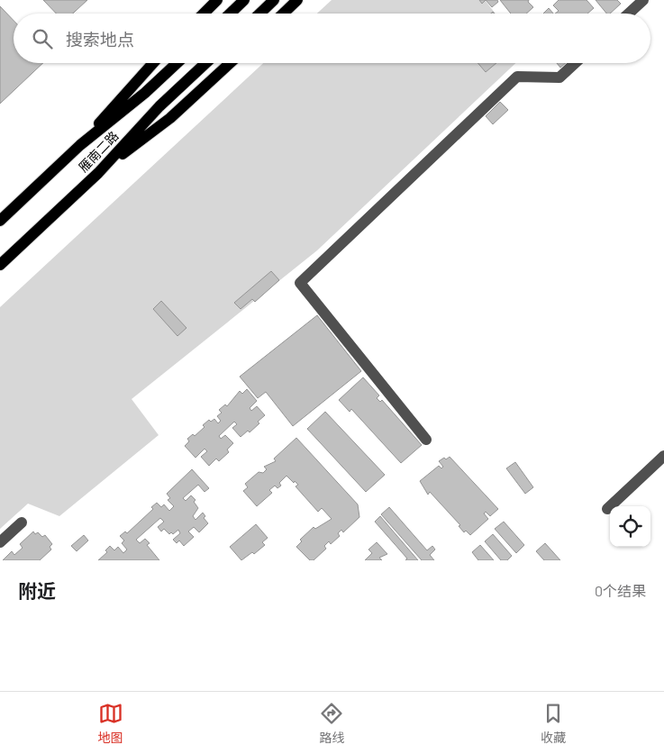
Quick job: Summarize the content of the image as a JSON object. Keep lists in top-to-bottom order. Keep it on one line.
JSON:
{"streets":{"main road":["雁南二路"]},"page":{"search":"搜索地点","heading":["附近","0个结果"],"nav":["地图","路线","收藏"]}}
